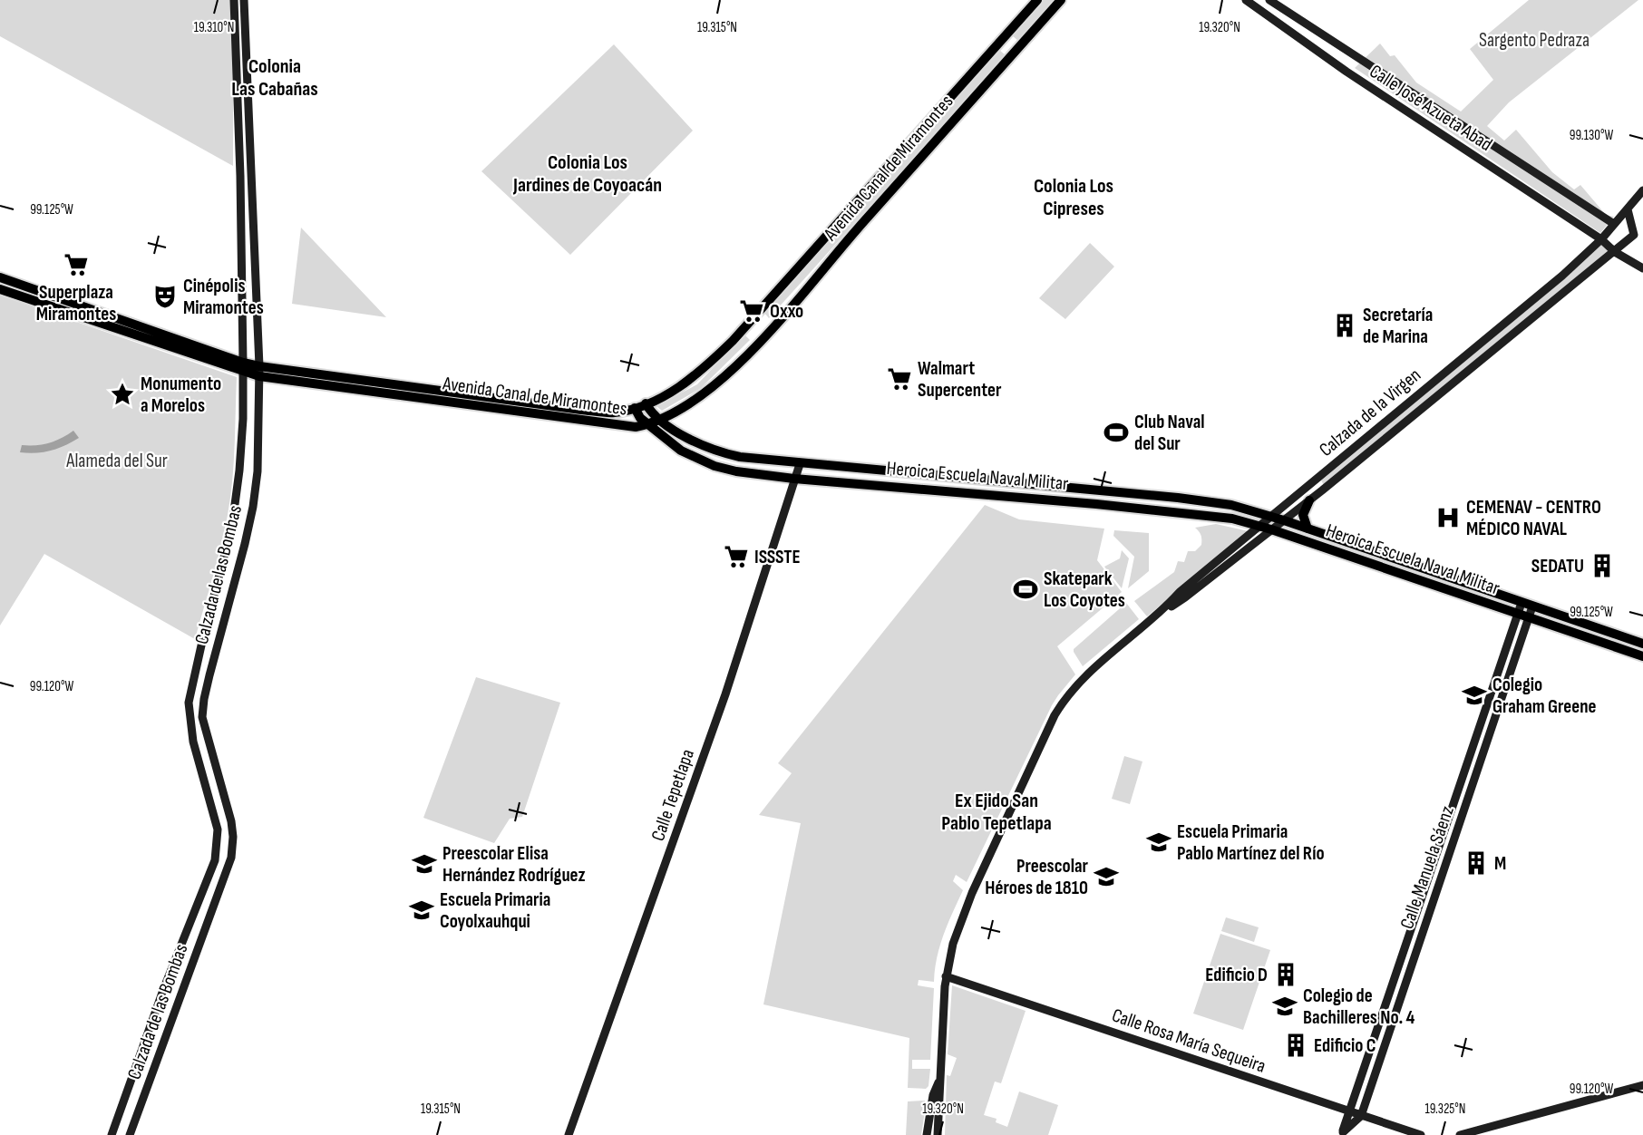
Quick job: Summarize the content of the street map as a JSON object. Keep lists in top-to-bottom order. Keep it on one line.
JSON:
{"streets":{"main road":["Calle José Azueta Abad","Avenida Canal de Miramontes","Calzada de la Virgen","Heroica Escuela Naval Militar","Calzada de las Bombas","Calle Tepetlapa","Calle Manuela Sáenz","Calle Rosa María Sequeira"]},"crossings":[["Calle José Azueta Abad","Calzada de la Virgen"],["Avenida Canal de Miramontes","Heroica Escuela Naval Militar"],["Avenida Canal de Miramontes","Calzada de las Bombas"],["Calzada de la Virgen","Heroica Escuela Naval Militar"],["Calzada de la Virgen","Calle Rosa María Sequeira"],["Heroica Escuela Naval Militar","Calle Tepetlapa"],["Heroica Escuela Naval Militar","Calle Manuela Sáenz"],["Calle Manuela Sáenz","Calle Rosa María Sequeira"]],"districts":["Colonia Las Cabañas","Colonia Los Jardines de Coyoacán","Colonia Los Cipreses","Ex Ejido San Pablo Tepetlapa"],"parks":["Sargento Pedraza","Alameda del Sur"],"places":{"supermarket":["Superplaza Miramontes","Oxxo","Walmart Supercenter","ISSSTE"],"theatre":["Cinépolis Miramontes"],"building":["Secretaría de Marina","SEDATU","M","Edificio D","Edificio C"],"place":["Monumento a Morelos"],"sports":["Club Naval del Sur","Skatepark Los Coyotes"],"hospital":["CEMENAV - CENTRO MÉDICO NAVAL"],"school or university":["Colegio Graham Greene","Escuela Primaria Pablo Martínez del Río","Preescolar Elisa Hernández Rodríguez","Preescolar Héroes de 1810","Escuela Primaria Coyolxauhqui","Colegio de Bachilleres No. 4"]},"coordinates":["19.310°N","19.315°N","19.320°N","99.130°W","99.125°W","99.120°W","19.325°N"]}
